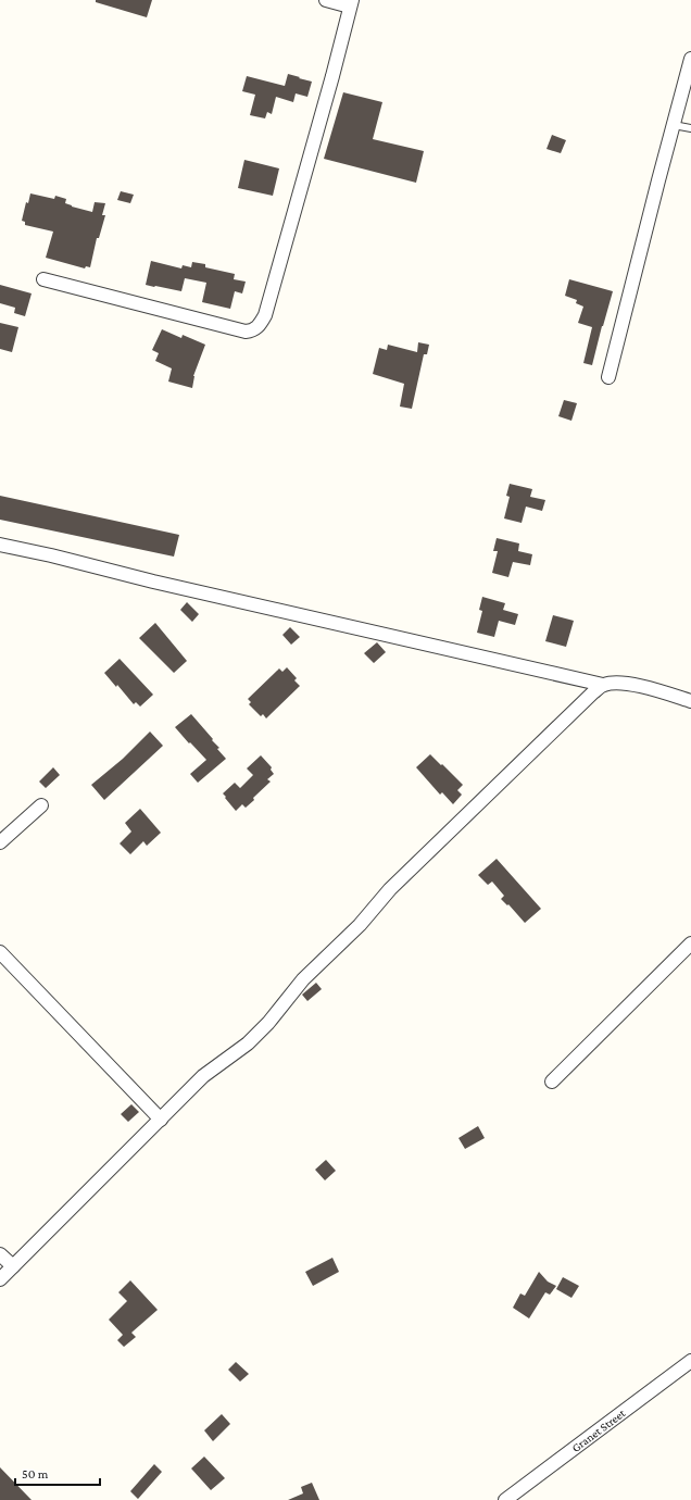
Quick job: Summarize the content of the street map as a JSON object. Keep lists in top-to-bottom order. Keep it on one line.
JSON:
{"streets":{"street":["Granet Street"]},"scale_bar":"50 m"}
